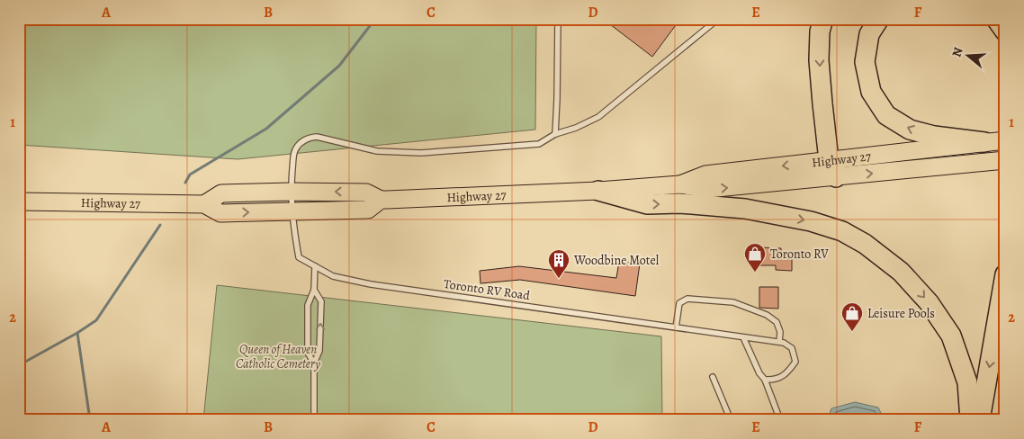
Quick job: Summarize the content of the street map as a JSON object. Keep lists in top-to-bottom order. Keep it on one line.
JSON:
{"streets":{"main road":["Highway 27"],"lane":["Toronto RV Road"]},"crossings":[["Highway 27","Toronto RV Road"]],"parks":["Queen of Heaven Catholic Cemetery"],"places":{"shop":["Toronto RV","Leisure Pools"],"building":["Woodbine Motel"]},"north":"left","grid":{"columns":["A","B","C","D","E","F"],"rows":["1","2"]}}
